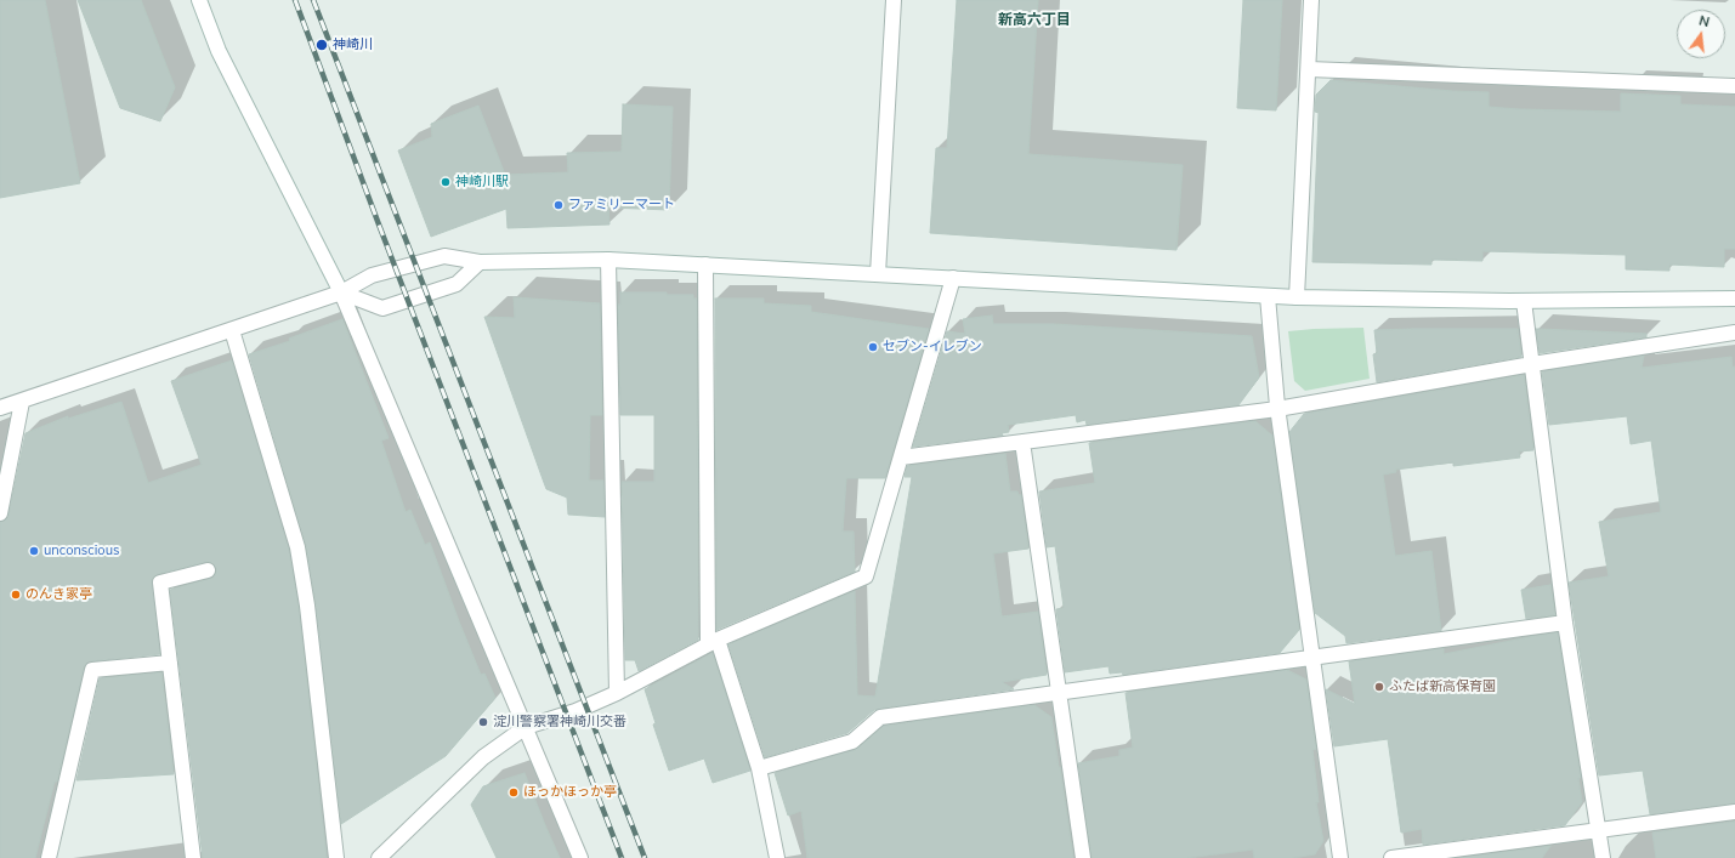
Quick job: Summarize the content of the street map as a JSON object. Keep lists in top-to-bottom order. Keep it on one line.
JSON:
{"districts":["新高六丁目"],"places":["神崎川","神崎川駅","ファミリーマート","セブン-イレブン","unconscious","のんき家亭","ふたば新高保育園","淀川警察署神崎川交番","ほっかほっか亭"],"north":"top"}
